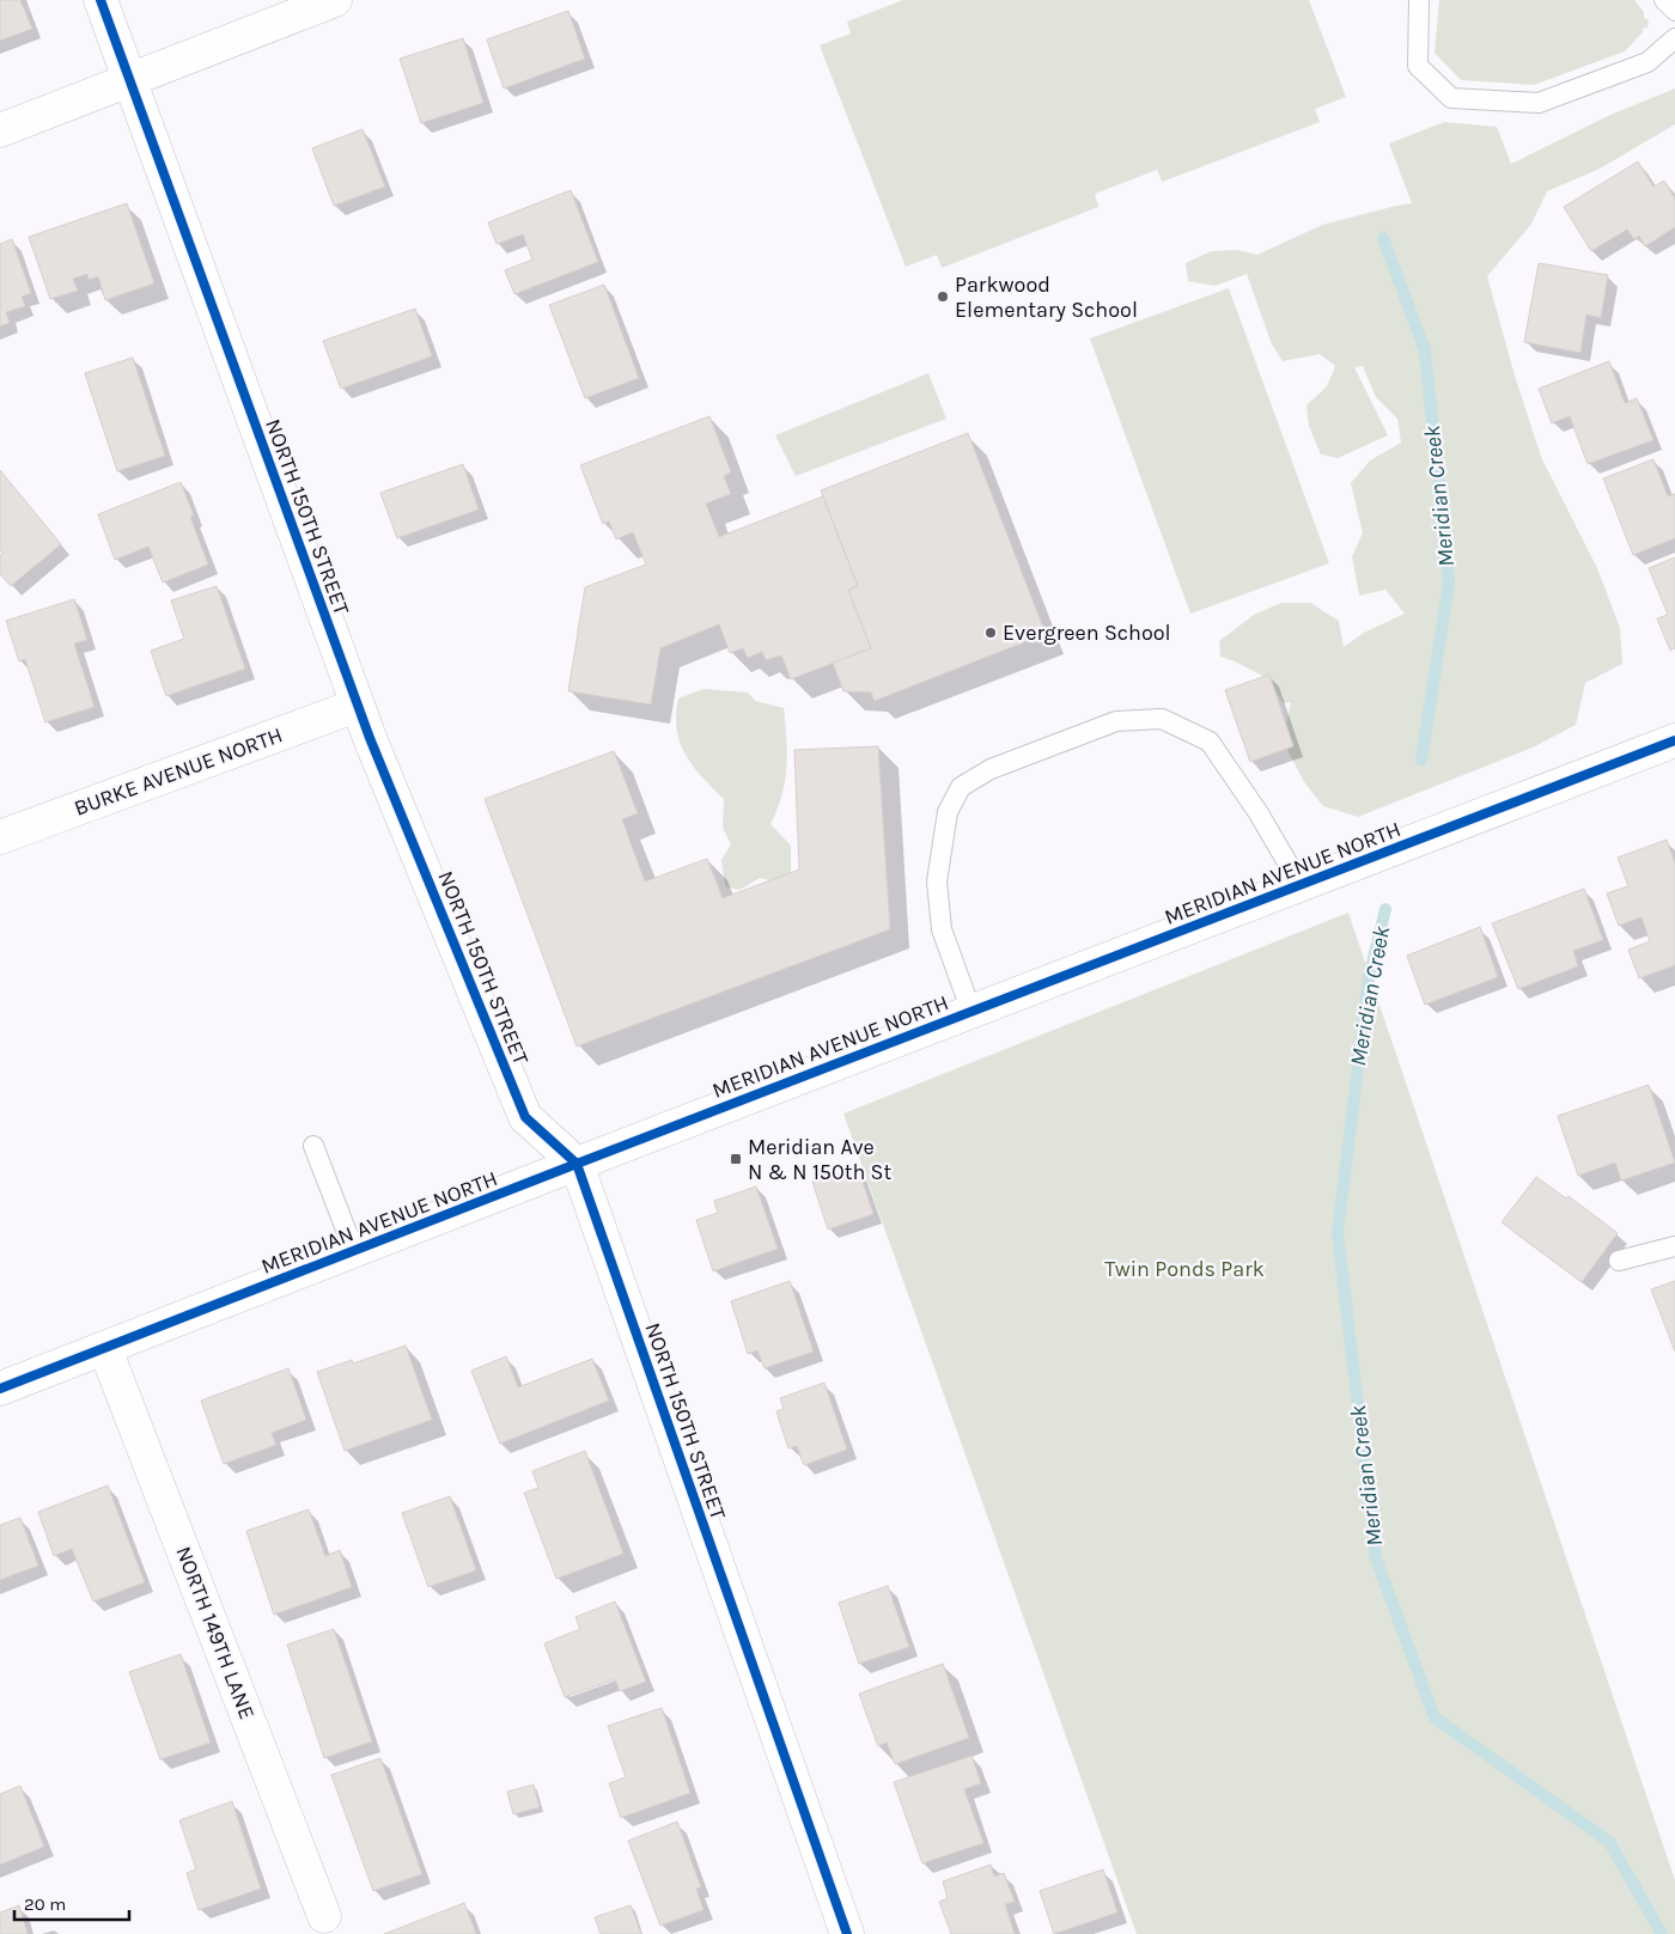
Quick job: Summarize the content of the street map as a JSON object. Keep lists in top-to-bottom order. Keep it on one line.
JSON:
{"streets":{"street":["NORTH 150TH STREET","BURKE AVENUE NORTH","MERIDIAN AVENUE NORTH","NORTH 149TH LANE"]},"crossings":[["NORTH 150TH STREET","BURKE AVENUE NORTH"],["NORTH 150TH STREET","MERIDIAN AVENUE NORTH"],["MERIDIAN AVENUE NORTH","NORTH 149TH LANE"]],"water":["Meridian Creek"],"parks":["Twin Ponds Park"],"places":{"other":["Parkwood Elementary School","Evergreen School"],"transit":["Meridian Ave N & N 150th St"]},"scale_bar":"20 m"}
